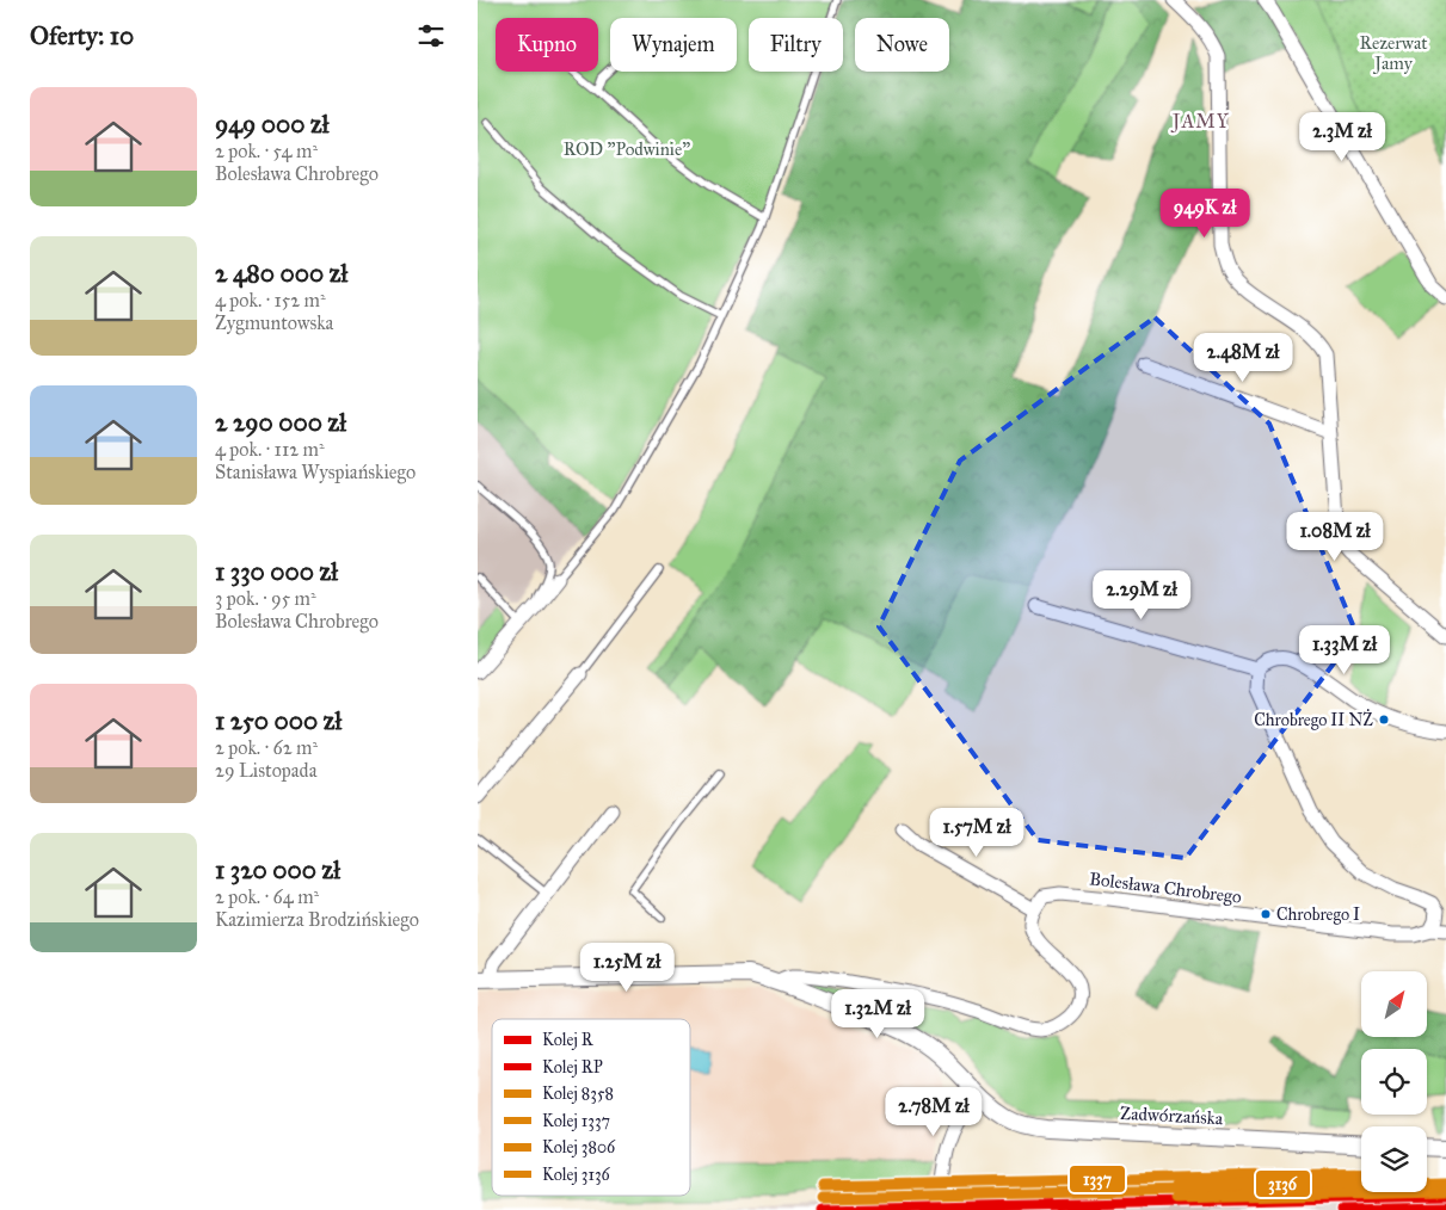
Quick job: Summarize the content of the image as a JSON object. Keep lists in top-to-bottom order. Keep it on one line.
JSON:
{"streets":{"street":["Bolesława Chrobrego","Zadwórzańska"]},"districts":["JAMY"],"parks":["Rezerwat Jamy","ROD \"Podwinie\""],"places":["Chrobrego II NŻ","Chrobrego I"],"lines":["rail line 1337","rail line 3136","rail line 8358","rail line 3806","rail line R","rail line RP"],"legend":["Kolej R","Kolej RP","Kolej 8358","Kolej 1337","Kolej 3806","Kolej 3136"],"north":"top right","page":{"heading":"Oferty: 10","chip":["Kupno","Wynajem","Filtry","Nowe"],"list":[{"name":"949 000 zł","note":"2 pok. · 54 m² · Bolesława Chrobrego"},{"name":"2 480 000 zł","note":"4 pok. · 152 m² · Zygmuntowska"},{"name":"2 290 000 zł","note":"4 pok. · 112 m² · Stanisława Wyspiańskiego"},{"name":"1 330 000 zł","note":"3 pok. · 95 m² · Bolesława Chrobrego"},{"name":"1 250 000 zł","note":"2 pok. · 62 m² · 29 Listopada"},{"name":"1 320 000 zł","note":"2 pok. · 64 m² · Kazimierza Brodzińskiego"}],"price":["2.3M zł","949K zł","2.48M zł","1.08M zł","2.29M zł","1.33M zł","1.57M zł","1.25M zł","1.32M zł","2.78M zł"]}}
